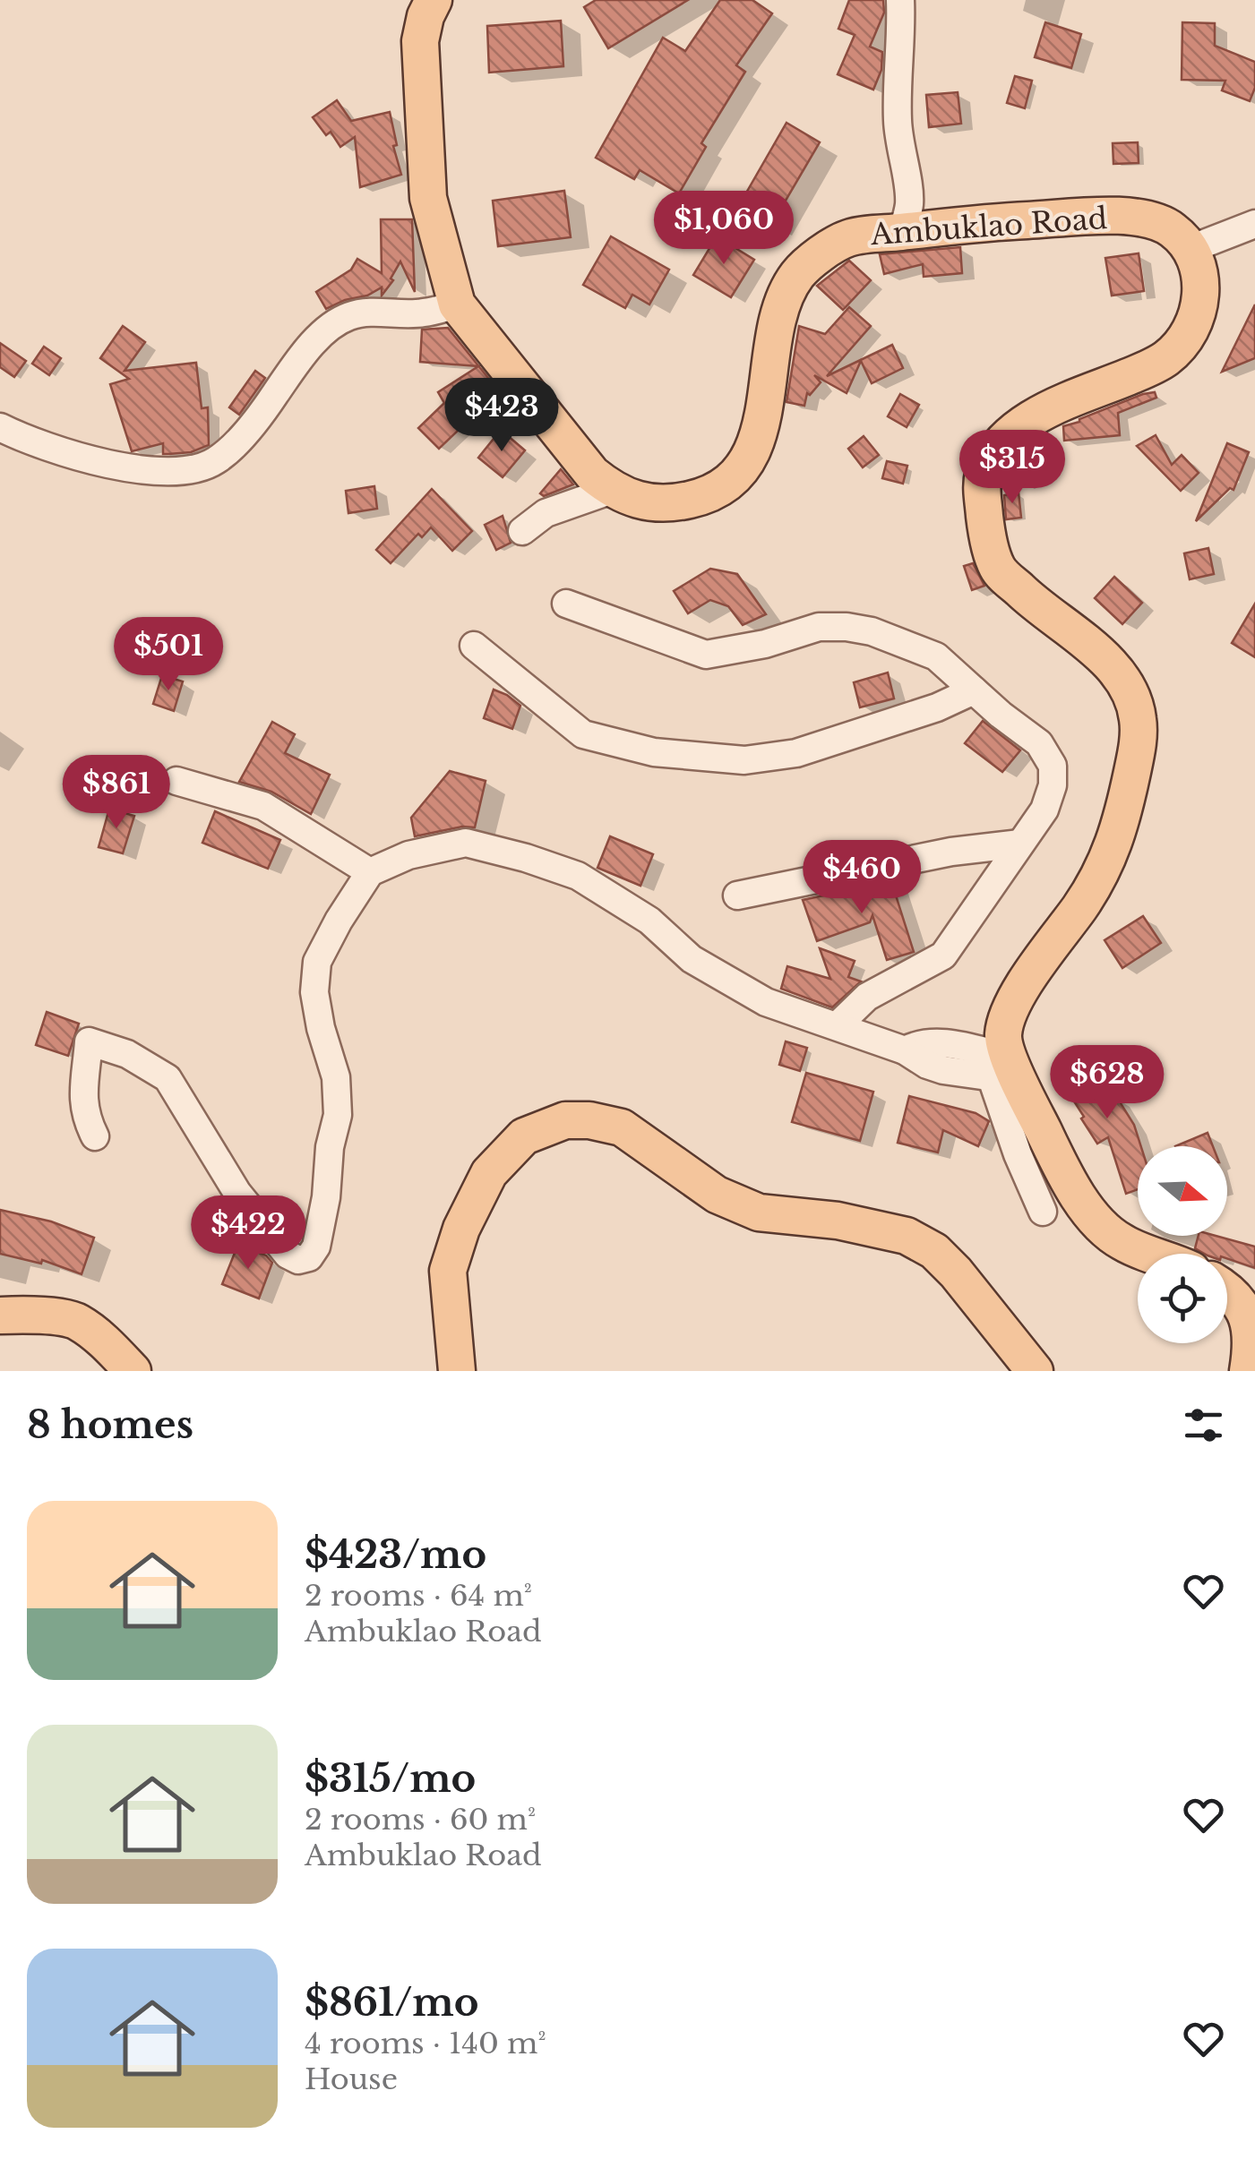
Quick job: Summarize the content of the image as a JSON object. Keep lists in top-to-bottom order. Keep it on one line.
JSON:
{"streets":{"main road":["Ambuklao Road"]},"north":"right","page":{"price":["$1,060","$423","$315","$501","$861","$460","$628","$422"],"heading":"8 homes","list":[{"name":"$423/mo","note":"2 rooms · 64 m² · Ambuklao Road"},{"name":"$315/mo","note":"2 rooms · 60 m² · Ambuklao Road"},{"name":"$861/mo","note":"4 rooms · 140 m² · House"}]}}
